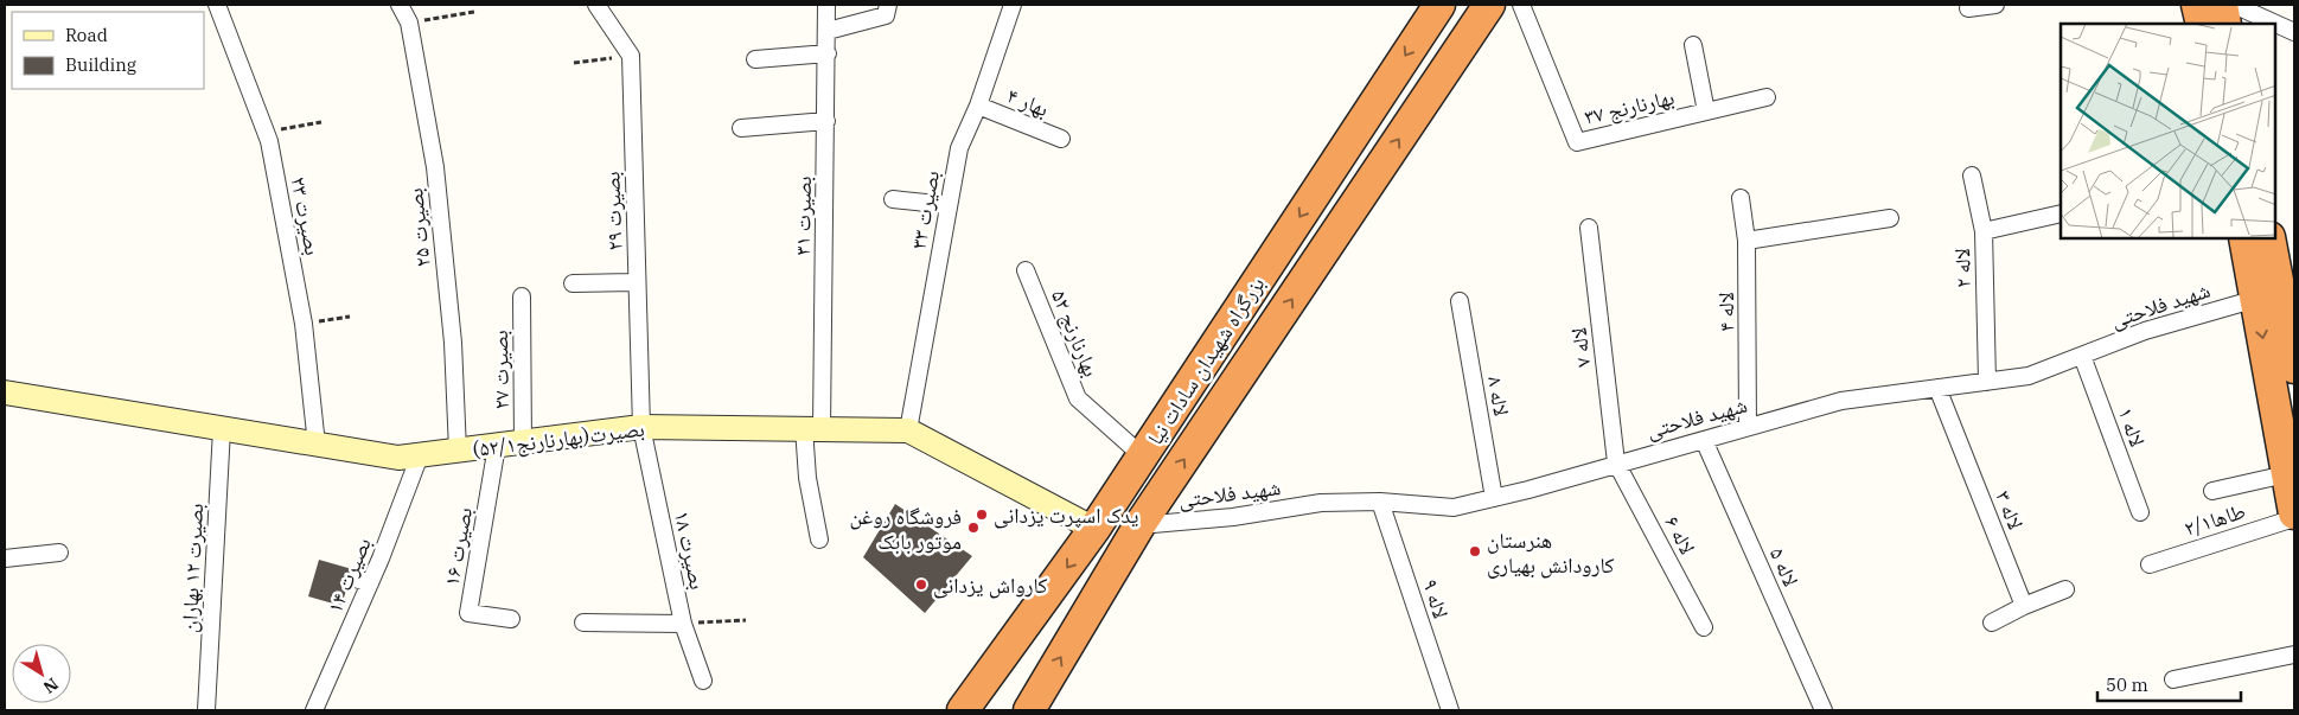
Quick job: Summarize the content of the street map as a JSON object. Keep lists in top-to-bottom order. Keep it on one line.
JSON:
{"streets":{"highway":["بزرگراه شهیدان سادات نیا"],"street":["بهار ۴","بهارنارنج ۳۷","بصیرت ۳۳","بصیرت ۲۹","بصیرت ۲۳","بصیرت ۳۱","بصیرت ۲۵","لاله ۲","شهید فلاحتی","لاله ۴","بهارنارنج ۵۲","لاله ۷","بصیرت ۲۷","لاله ۸","لاله ۱","بصیرت(بهارنارنج۵۲/۱)","لاله ۳","طاها۲/۱","لاله ۶","بصیرت ۱۶","بصیرت ۱۸","لاله ۵","بصیرت ۱۲ بهاران","بصیرت ۱۴","لاله ۹"]},"crossings":[["بهار ۴","بصیرت ۳۳"],["بصیرت ۳۳","بصیرت(بهارنارنج۵۲/۱)"],["بصیرت ۲۹","بصیرت(بهارنارنج۵۲/۱)"],["بصیرت ۲۹","بصیرت ۱۸"],["بصیرت ۲۳","بصیرت(بهارنارنج۵۲/۱)"],["بصیرت ۳۱","بصیرت(بهارنارنج۵۲/۱)"],["بصیرت ۲۵","بصیرت(بهارنارنج۵۲/۱)"],["لاله ۲","شهید فلاحتی"],["شهید فلاحتی","لاله ۴"],["شهید فلاحتی","لاله ۷"],["شهید فلاحتی","بزرگراه شهیدان سادات نیا"],["شهید فلاحتی","لاله ۸"],["شهید فلاحتی","لاله ۱"],["شهید فلاحتی","لاله ۳"],["شهید فلاحتی","لاله ۶"],["شهید فلاحتی","لاله ۵"],["شهید فلاحتی","لاله ۹"],["بهارنارنج ۵۲","بزرگراه شهیدان سادات نیا"],["لاله ۷","لاله ۶"],["بزرگراه شهیدان سادات نیا","بصیرت(بهارنارنج۵۲/۱)"],["بصیرت ۲۷","بصیرت(بهارنارنج۵۲/۱)"],["بصیرت(بهارنارنج۵۲/۱)","بصیرت ۱۶"],["بصیرت(بهارنارنج۵۲/۱)","بصیرت ۱۸"],["بصیرت(بهارنارنج۵۲/۱)","بصیرت ۱۲ بهاران"],["بصیرت(بهارنارنج۵۲/۱)","بصیرت ۱۴"]],"places":["یدک اسپرت یزدانی","فروشگاه روغن موتور بابک","هنرستان کارودانش بهیاری","کارواش یزدانی"],"legend":["Road","Building"],"scale_bar":"50 m","north":"bottom right"}
